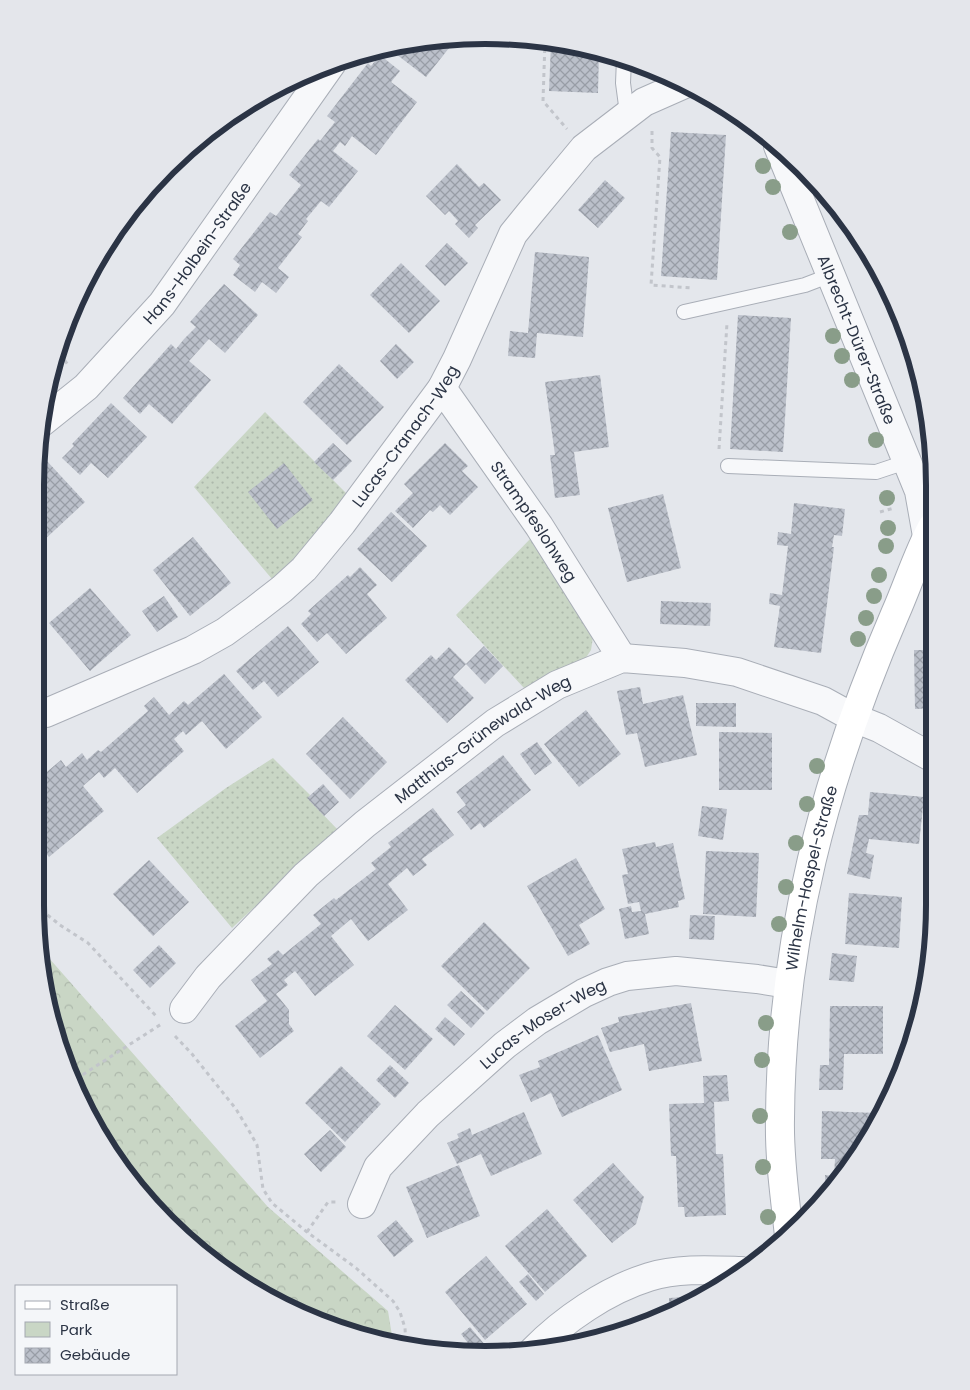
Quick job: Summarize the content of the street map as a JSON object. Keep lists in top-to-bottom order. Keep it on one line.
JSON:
{"streets":{"street":["Hans-Holbein-Straße","Albrecht-Dürer-Straße","Lucas-Cranach-Weg","Strampfeslohweg","Matthias-Grünewald-Weg","Wilhelm-Haspel-Straße","Lucas-Moser-Weg"]},"crossings":[["Lucas-Cranach-Weg","Strampfeslohweg"],["Strampfeslohweg","Matthias-Grünewald-Weg"],["Matthias-Grünewald-Weg","Wilhelm-Haspel-Straße"],["Wilhelm-Haspel-Straße","Lucas-Moser-Weg"]],"legend":["Straße","Park","Gebäude"]}
